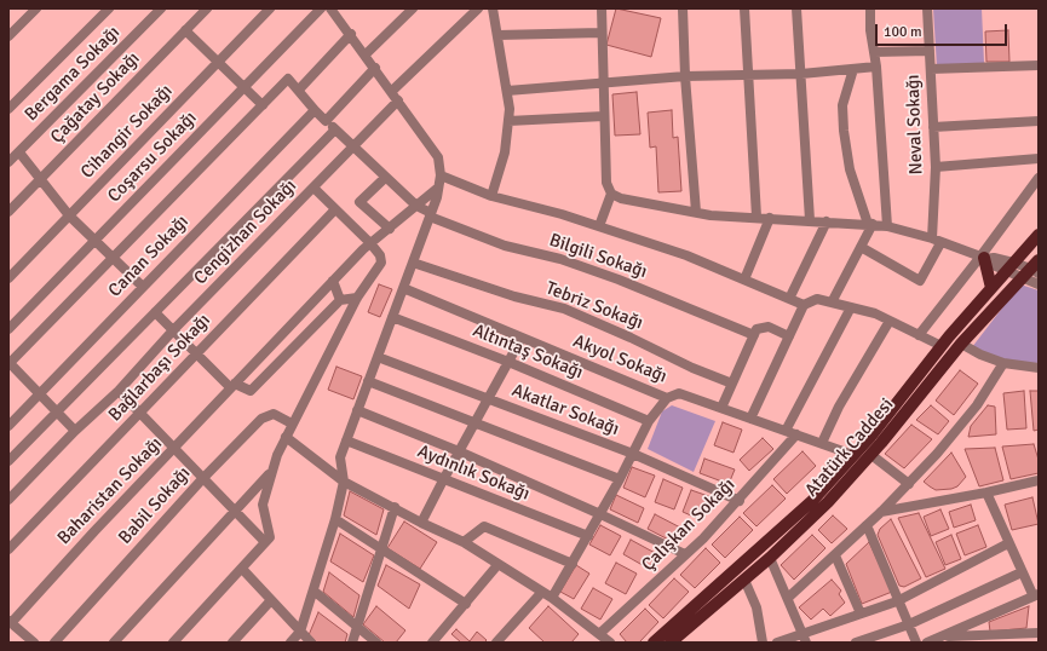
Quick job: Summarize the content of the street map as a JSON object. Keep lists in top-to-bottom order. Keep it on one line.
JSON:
{"streets":{"main road":["Atatürk Caddesi"],"street":["Bergama Sokağı","Çağatay Sokağı","Neval Sokağı","Cihangir Sokağı","Coşarsu Sokağı","Cengizhan Sokağı","Canan Sokağı","Bilgili Sokağı","Tebriz Sokağı","Altıntaş Sokağı","Akyol Sokağı","Bağlarbaşı Sokağı","Akatlar Sokağı","Aydınlık Sokağı","Baharistan Sokağı","Babil Sokağı","Çalışkan Sokağı"]},"crossings":[["Cengizhan Sokağı","Bilgili Sokağı"],["Canan Sokağı","Bilgili Sokağı"],["Bilgili Sokağı","Baharistan Sokağı"],["Akyol Sokağı","Çalışkan Sokağı"],["Akatlar Sokağı","Çalışkan Sokağı"]],"scale_bar":"100 m"}
